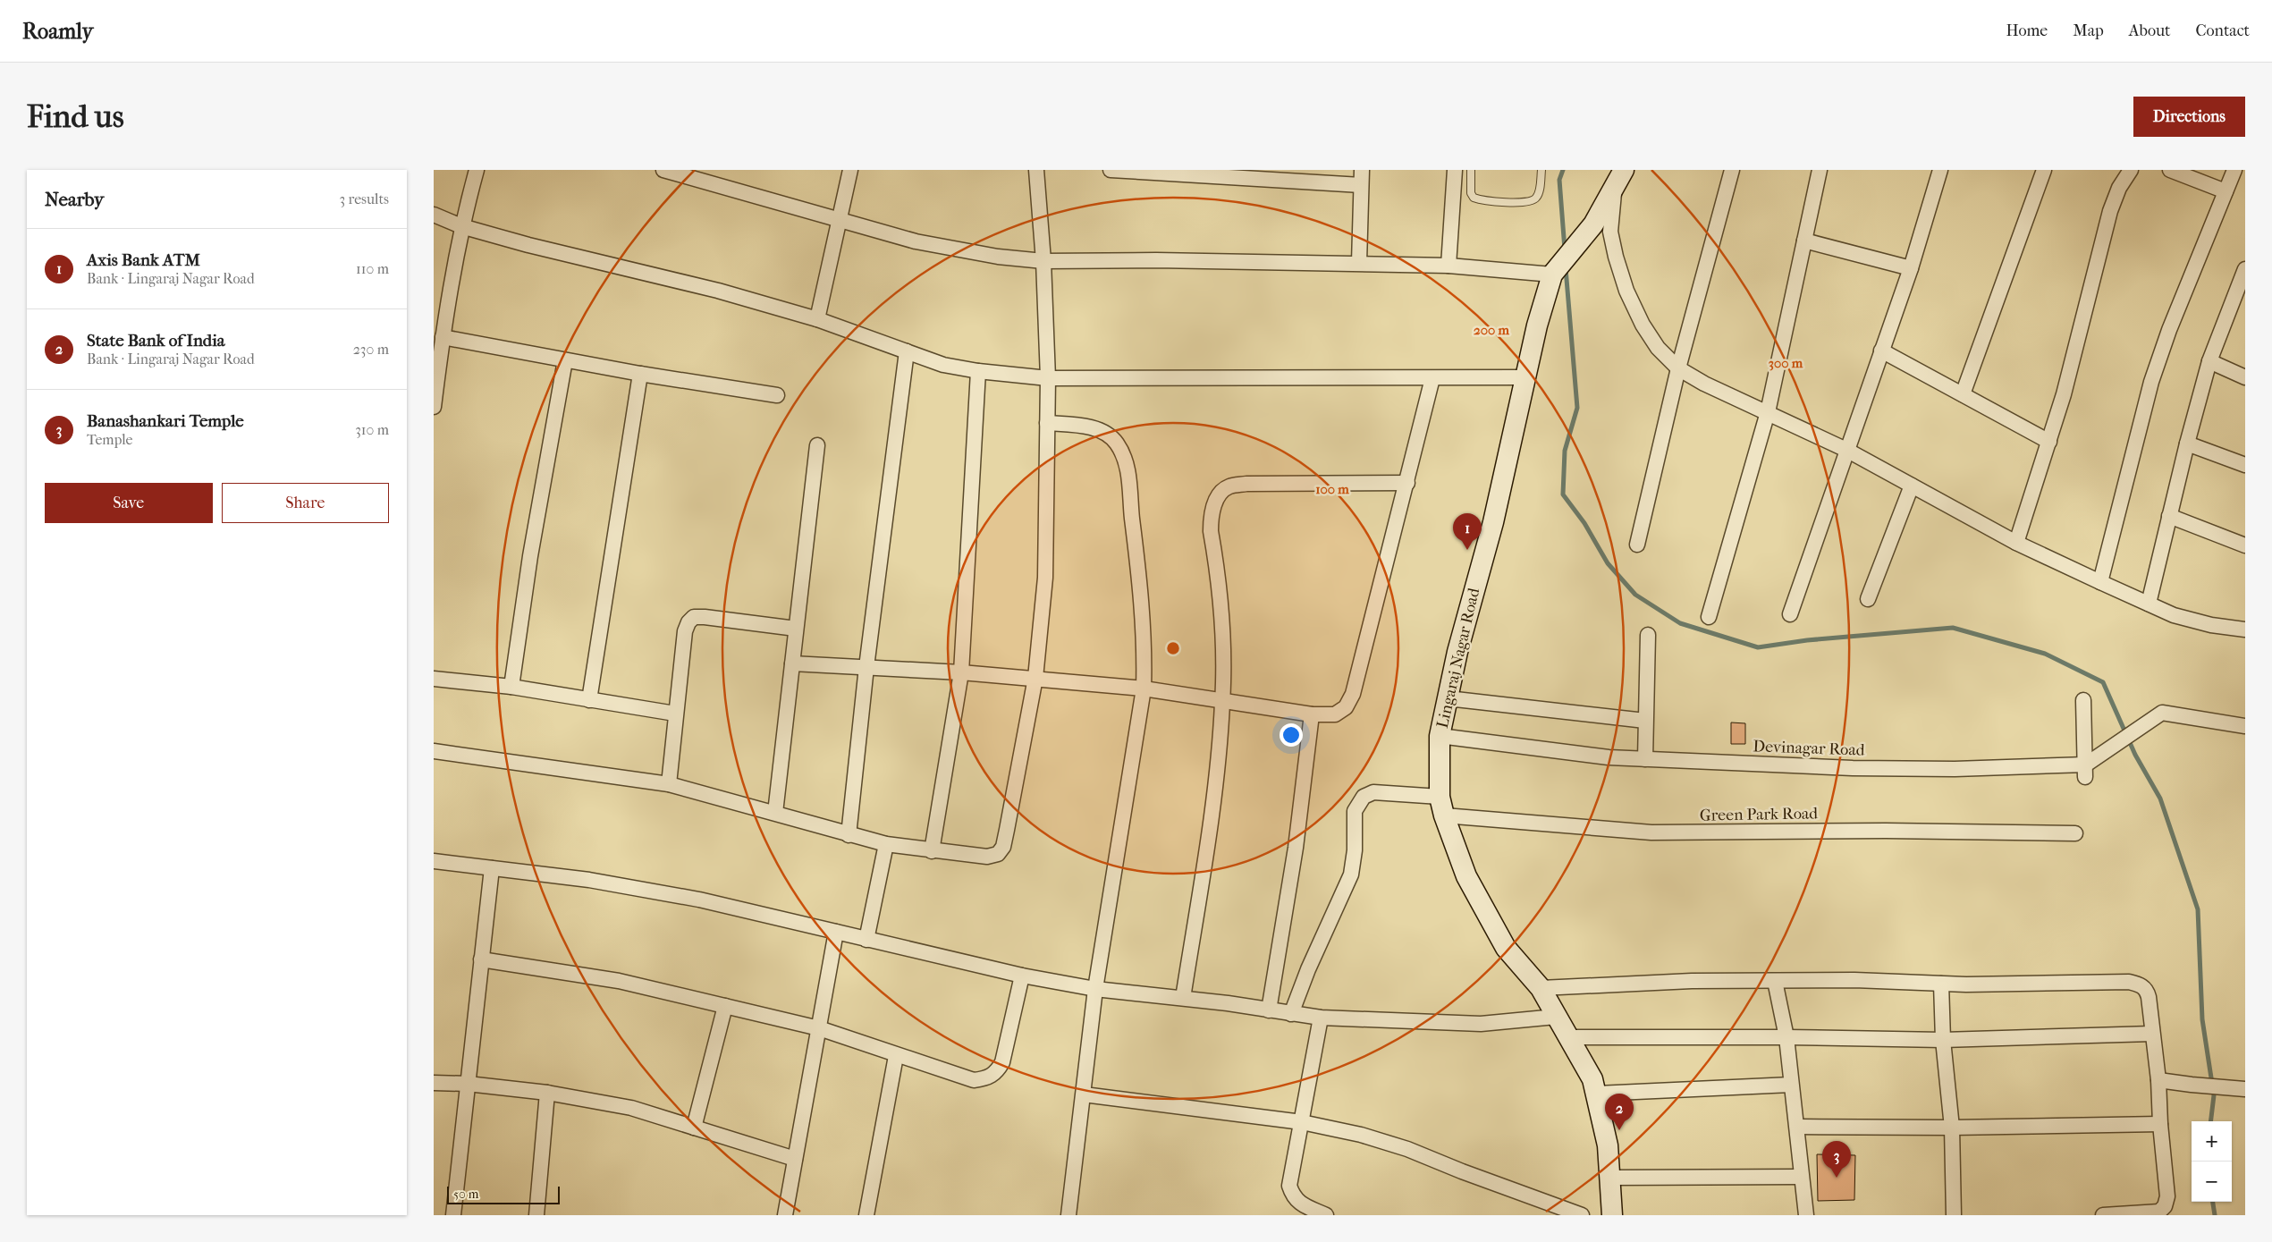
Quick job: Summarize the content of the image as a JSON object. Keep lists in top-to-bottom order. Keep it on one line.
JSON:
{"streets":{"street":["Lingaraj Nagar Road","Devinagar Road","Green Park Road"]},"crossings":[["Lingaraj Nagar Road","Devinagar Road"],["Lingaraj Nagar Road","Green Park Road"]],"scale_bar":"50 m","page":{"header":"Roamly","nav":["Home","Map","About","Contact"],"buttons":["Directions",["Save","Share"]],"title":"Find us","heading":["Nearby","3 results"],"list":[{"mark":"1","name":"Axis Bank ATM","note":"Bank · Lingaraj Nagar Road","value":"110 m"},{"mark":"2","name":"State Bank of India","note":"Bank · Lingaraj Nagar Road","value":"230 m"},{"mark":"3","name":"Banashankari Temple","note":"Temple","value":"310 m"}],"pins":["1","2","3"],"map_buttons":["+","−"],"scale":"50 m"},"rings":["200 m","300 m","100 m"]}
